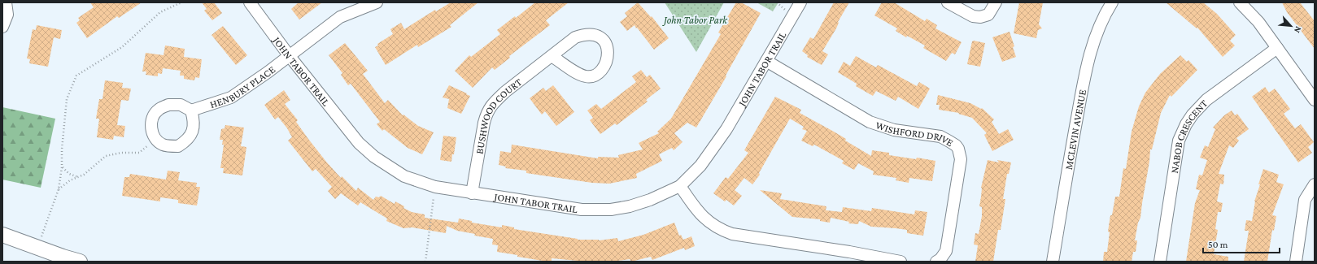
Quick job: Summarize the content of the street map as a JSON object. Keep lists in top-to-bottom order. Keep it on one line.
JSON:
{"streets":{"street":["JOHN TABOR TRAIL","HENBURY PLACE","BUSHWOOD COURT","MCLEVIN AVENUE","WISHFORD DRIVE","NABOB CRESCENT"]},"crossings":[["JOHN TABOR TRAIL","HENBURY PLACE"],["JOHN TABOR TRAIL","BUSHWOOD COURT"],["JOHN TABOR TRAIL","WISHFORD DRIVE"]],"parks":["John Tabor Park"],"scale_bar":"50 m","north":"bottom right"}
